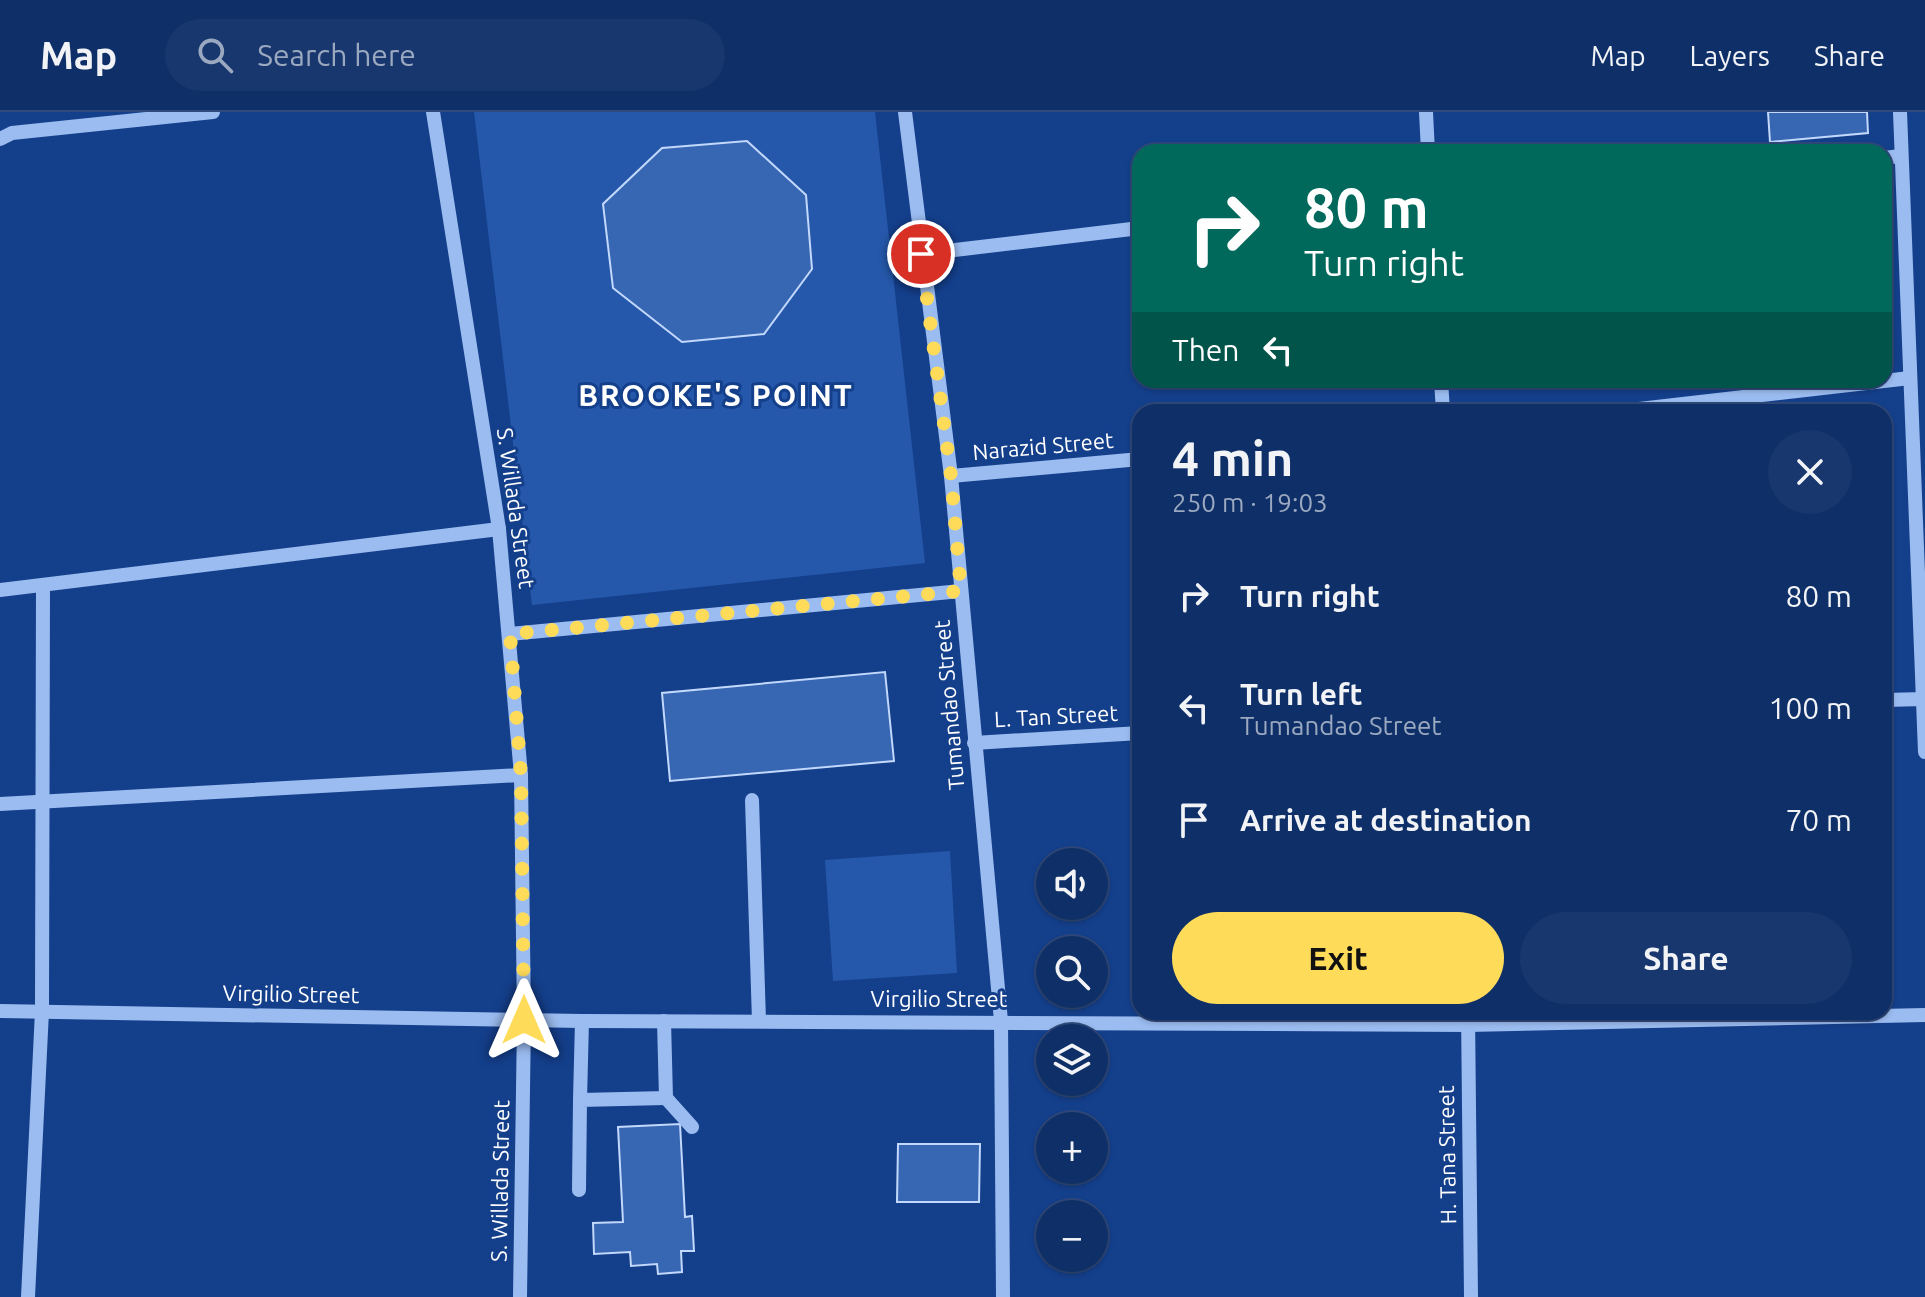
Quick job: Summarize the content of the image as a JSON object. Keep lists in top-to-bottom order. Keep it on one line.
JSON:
{"streets":{"street":["Narazid Street","S. Willada Street","Tumandao Street","L. Tan Street","Virgilio Street","H. Tana Street"]},"crossings":[["Narazid Street","Tumandao Street"],["S. Willada Street","Virgilio Street"],["Tumandao Street","L. Tan Street"],["Tumandao Street","Virgilio Street"]],"districts":["BROOKE'S POINT"],"page":{"header":"Map","search":"Search here","nav":["Map","Layers","Share"],"turn":["80 m","Turn right"],"then":"Then","heading":["4 min","250 m · 19:03"],"list":[{"name":"Turn right","value":"80 m"},{"name":"Turn left","note":"Tumandao Street","value":"100 m"},{"name":"Arrive at destination","value":"70 m"}],"map_buttons":["+","−"],"buttons":["Exit","Share"]}}
